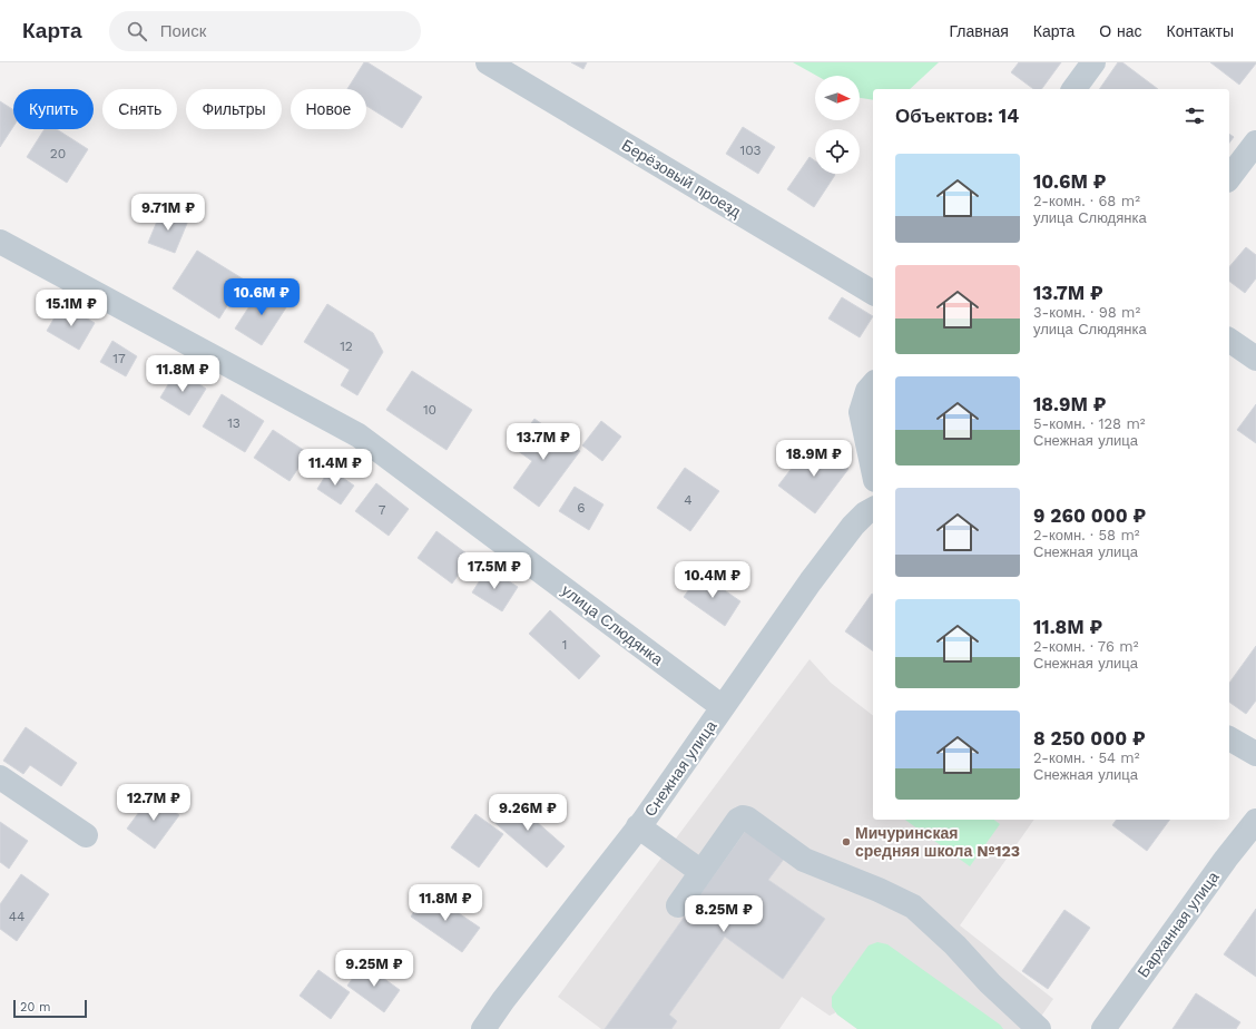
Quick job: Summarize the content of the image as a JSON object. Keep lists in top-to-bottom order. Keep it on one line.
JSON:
{"streets":{"street":["Берёзовый проезд","улица Слюдянка","Снежная улица","Барханная улица"]},"crossings":[["улица Слюдянка","Снежная улица"]],"places":["Мичуринская средняя школа №123"],"house_numbers":["103","20","12","17","10","13","4","6","7","1","44"],"scale_bar":"20 m","north":"right","page":{"header":"Карта","search":"Поиск","nav":["Главная","Карта","О нас","Контакты"],"chip":["Купить","Снять","Фильтры","Новое"],"heading":"Объектов: 14","list":[{"name":"10.6M ₽","note":"2-комн. · 68 m² · улица Слюдянка"},{"name":"13.7M ₽","note":"3-комн. · 98 m² · улица Слюдянка"},{"name":"18.9M ₽","note":"5-комн. · 128 m² · Снежная улица"},{"name":"9 260 000 ₽","note":"2-комн. · 58 m² · Снежная улица"},{"name":"11.8M ₽","note":"2-комн. · 76 m² · Снежная улица"},{"name":"8 250 000 ₽","note":"2-комн. · 54 m² · Снежная улица"}],"price":["9.71M ₽","10.6M ₽","15.1M ₽","11.8M ₽","13.7M ₽","18.9M ₽","11.4M ₽","17.5M ₽","10.4M ₽","12.7M ₽","9.26M ₽","11.8M ₽","8.25M ₽","9.25M ₽"],"scale":"20 m"}}
